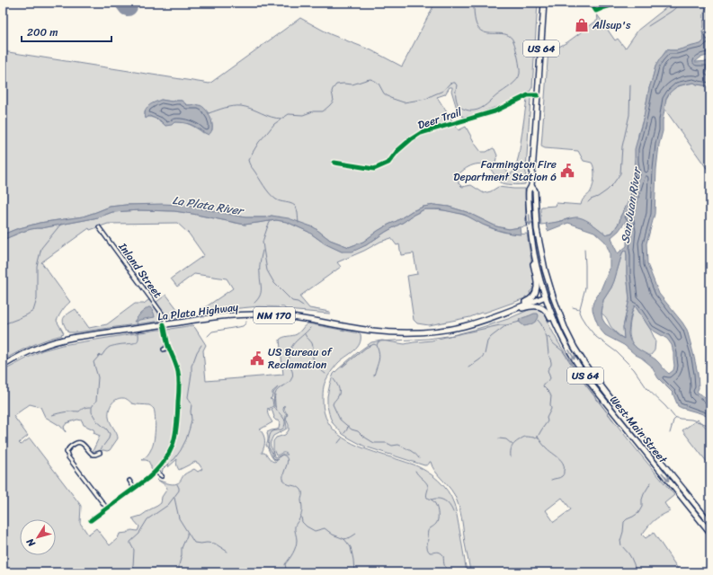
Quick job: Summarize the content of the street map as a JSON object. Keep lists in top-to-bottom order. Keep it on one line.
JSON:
{"streets":{"highway":["US 64","La Plata Highway","NM 170","West Main Street"],"street":["Deer Trail","Inland Street"]},"crossings":[["Deer Trail","West Main Street"],["Inland Street","La Plata Highway"],["La Plata Highway","West Main Street"]],"water":["La Plata River","San Juan River"],"places":{"shop":["Allsup's"],"public building":["Farmington Fire Department Station 6","US Bureau of Reclamation"]},"scale_bar":"200 m","north":"bottom left"}
